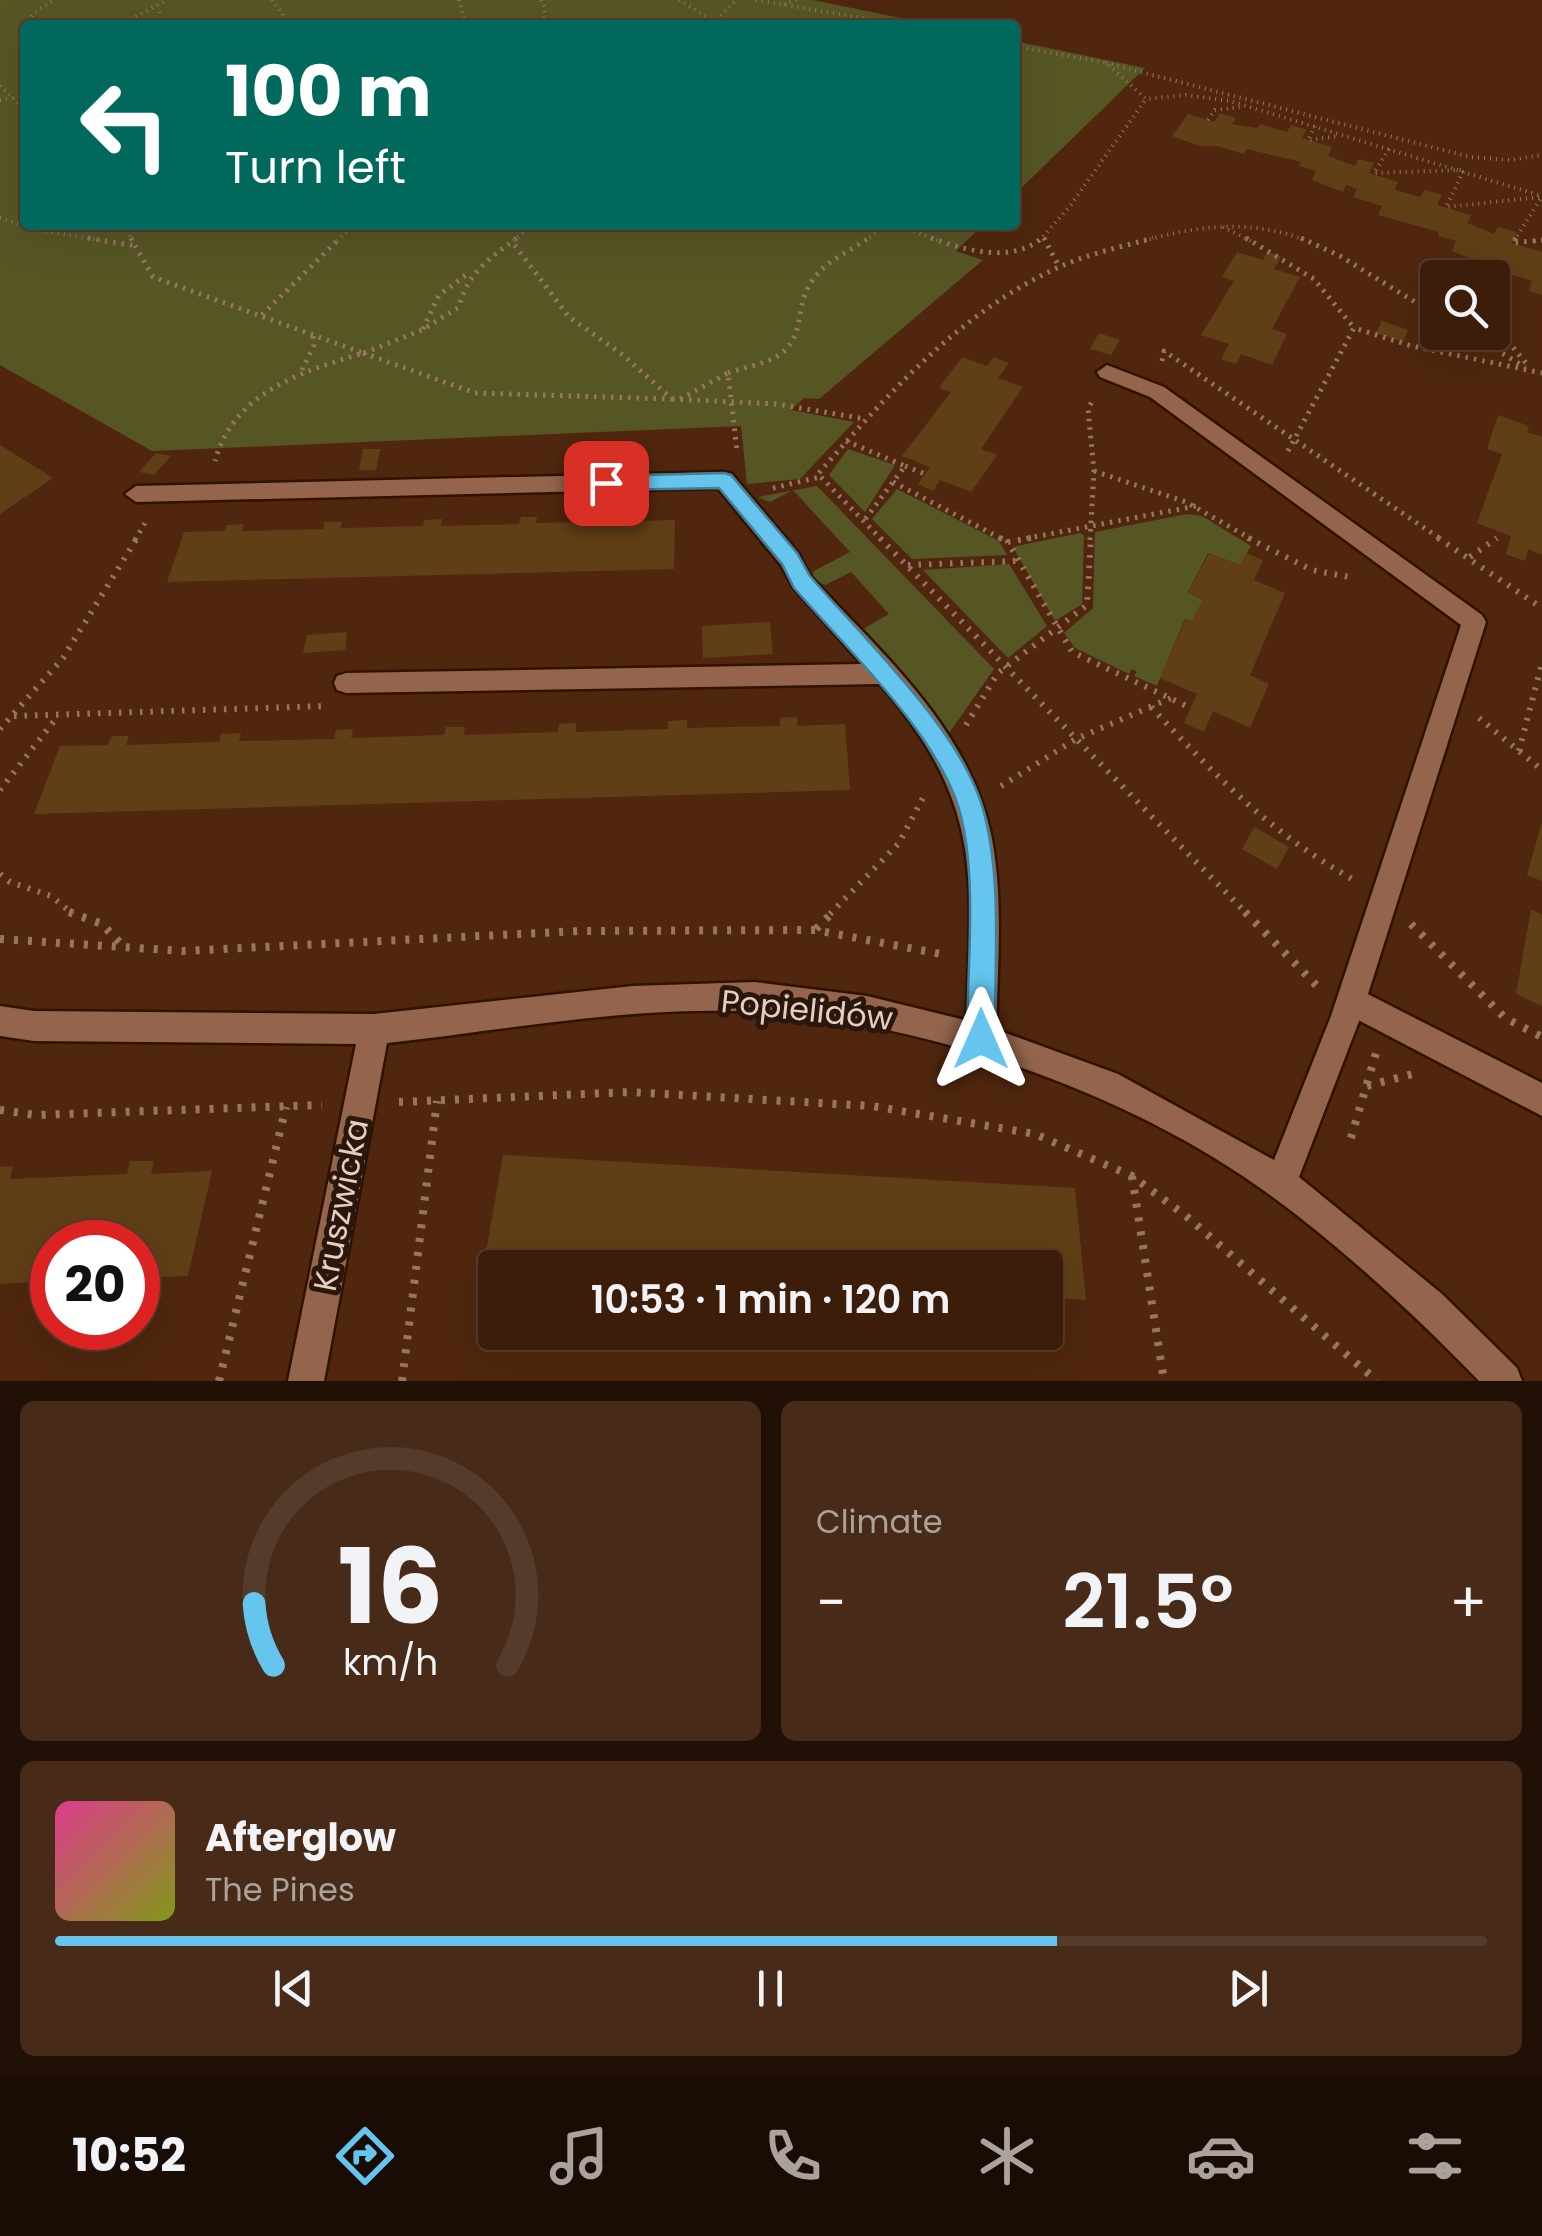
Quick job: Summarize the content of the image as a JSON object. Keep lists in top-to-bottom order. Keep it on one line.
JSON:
{"streets":{"street":["Popielidów","Kruszwicka"]},"crossings":[["Popielidów","Kruszwicka"]],"page":{"turn":["100 m","Turn left"],"limit":"20","trip":"10:53 · 1 min · 120 m","tile":"Climate","heat":["−","21.5°","+"],"song":["Afterglow","The Pines"],"tabs":"10:52","gauge":["16","km/h"]}}
